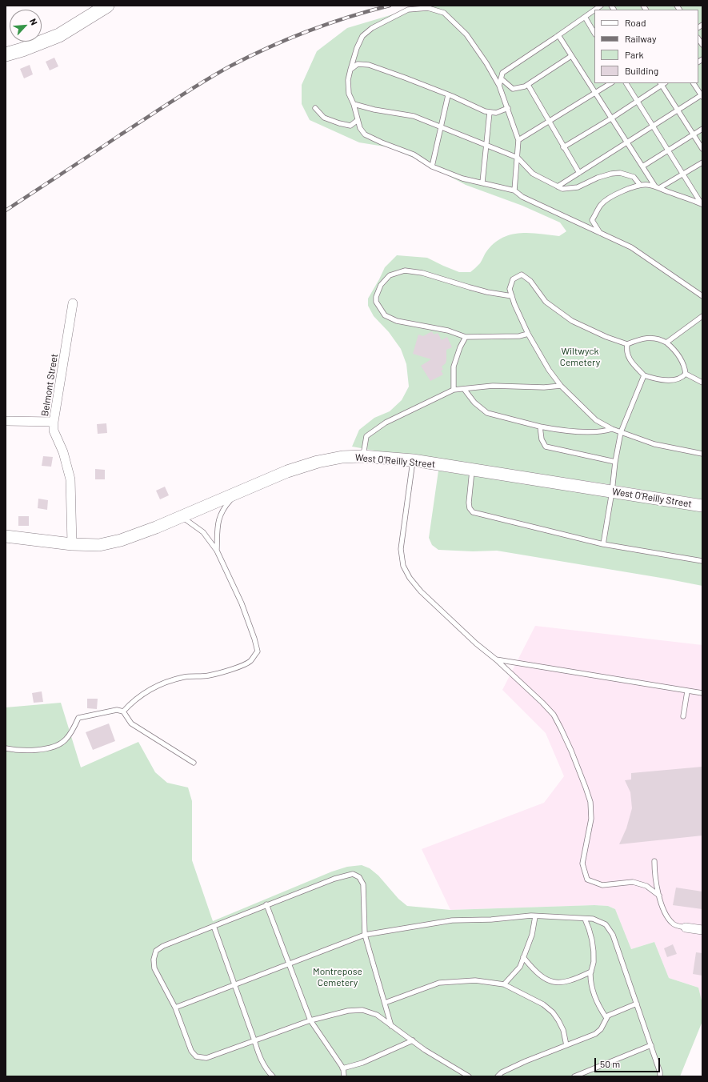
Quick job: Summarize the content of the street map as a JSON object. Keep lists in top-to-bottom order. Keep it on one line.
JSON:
{"streets":{"street":["Belmont Street","West O'Reilly Street"]},"crossings":[["Belmont Street","West O'Reilly Street"]],"parks":["Wiltwyck Cemetery","Montrepose Cemetery"],"legend":["Road","Railway","Park","Building"],"scale_bar":"50 m","north":"top right"}
